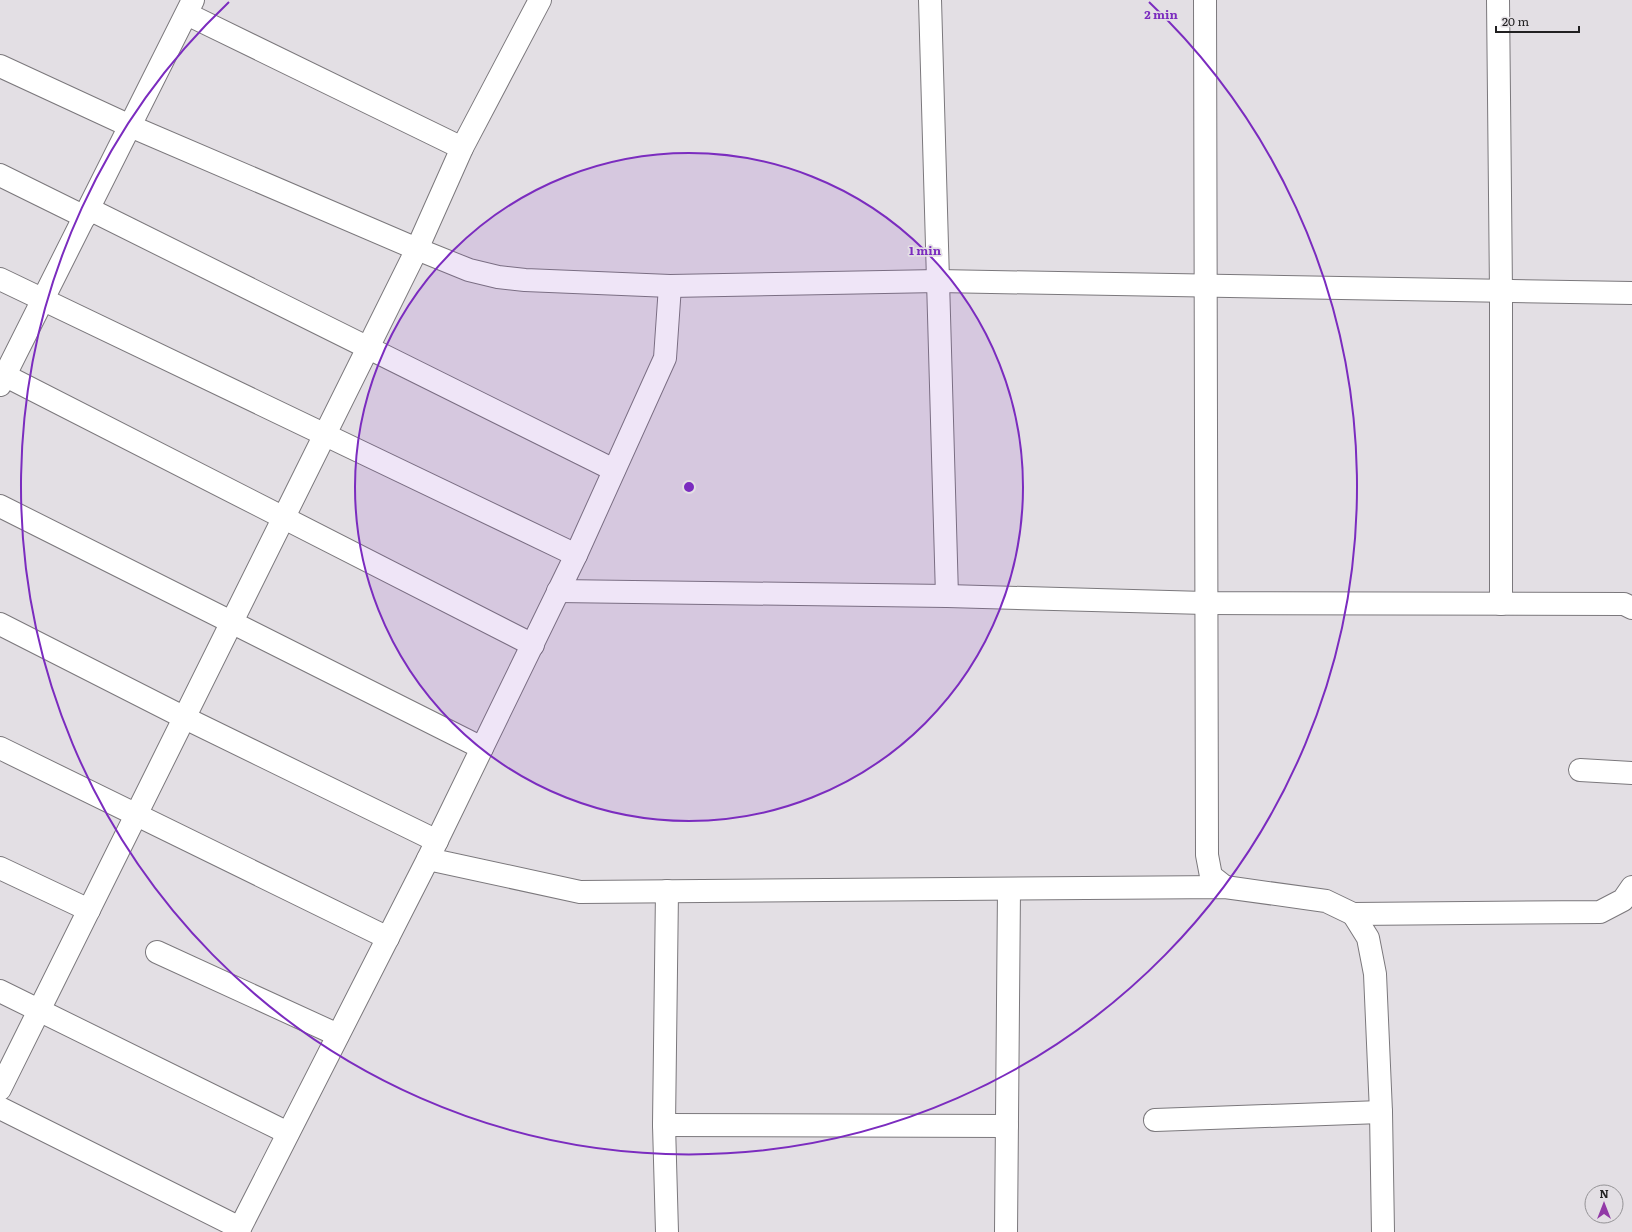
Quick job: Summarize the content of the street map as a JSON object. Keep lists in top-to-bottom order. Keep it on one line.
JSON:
{"scale_bar":"20 m","north":"top","rings":["2 min","1 min"]}
